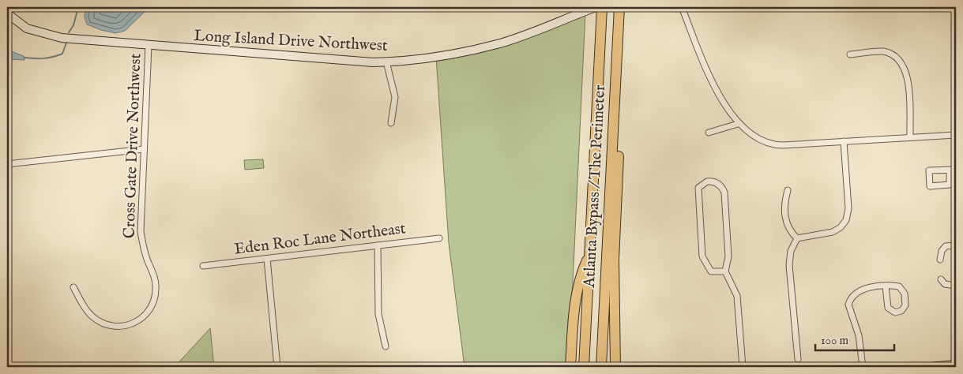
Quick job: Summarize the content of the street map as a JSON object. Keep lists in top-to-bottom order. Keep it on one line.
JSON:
{"streets":{"highway":["Atlanta Bypass / The Perimeter"],"street":["Long Island Drive Northwest","Cross Gate Drive Northwest","Eden Roc Lane Northeast"]},"crossings":[["Long Island Drive Northwest","Cross Gate Drive Northwest"]],"scale_bar":"100 m"}
